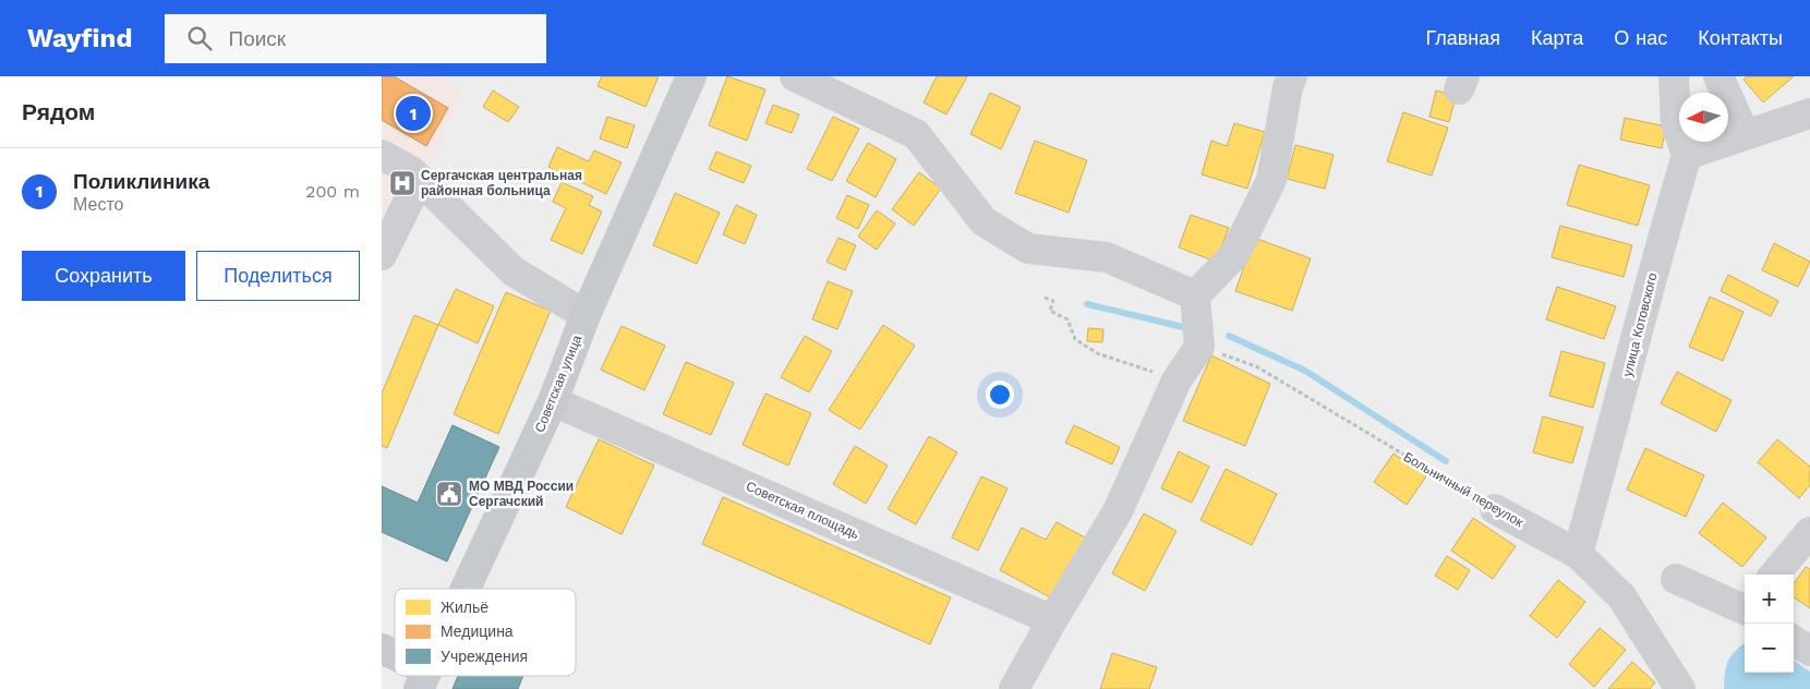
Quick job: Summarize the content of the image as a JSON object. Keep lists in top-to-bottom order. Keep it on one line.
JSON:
{"streets":{"main road":["Советская улица"],"street":["улица Котовского","Больничный переулок","Советская площадь"]},"crossings":[["улица Котовского","Больничный переулок"],["Советская улица","Советская площадь"]],"places":{"hospital":["Сергачская центральная районная больница"],"public building":["МО МВД России Сергачский"]},"legend":["Жильё","Медицина","Учреждения"],"north":"left","page":{"header":"Wayfind","search":"Поиск","nav":["Главная","Карта","О нас","Контакты"],"heading":"Рядом","pins":"1","list":[{"mark":"1","name":"Поликлиника","note":"Место","value":"200 m"}],"buttons":["Сохранить","Поделиться"],"map_buttons":["+","−"]}}
